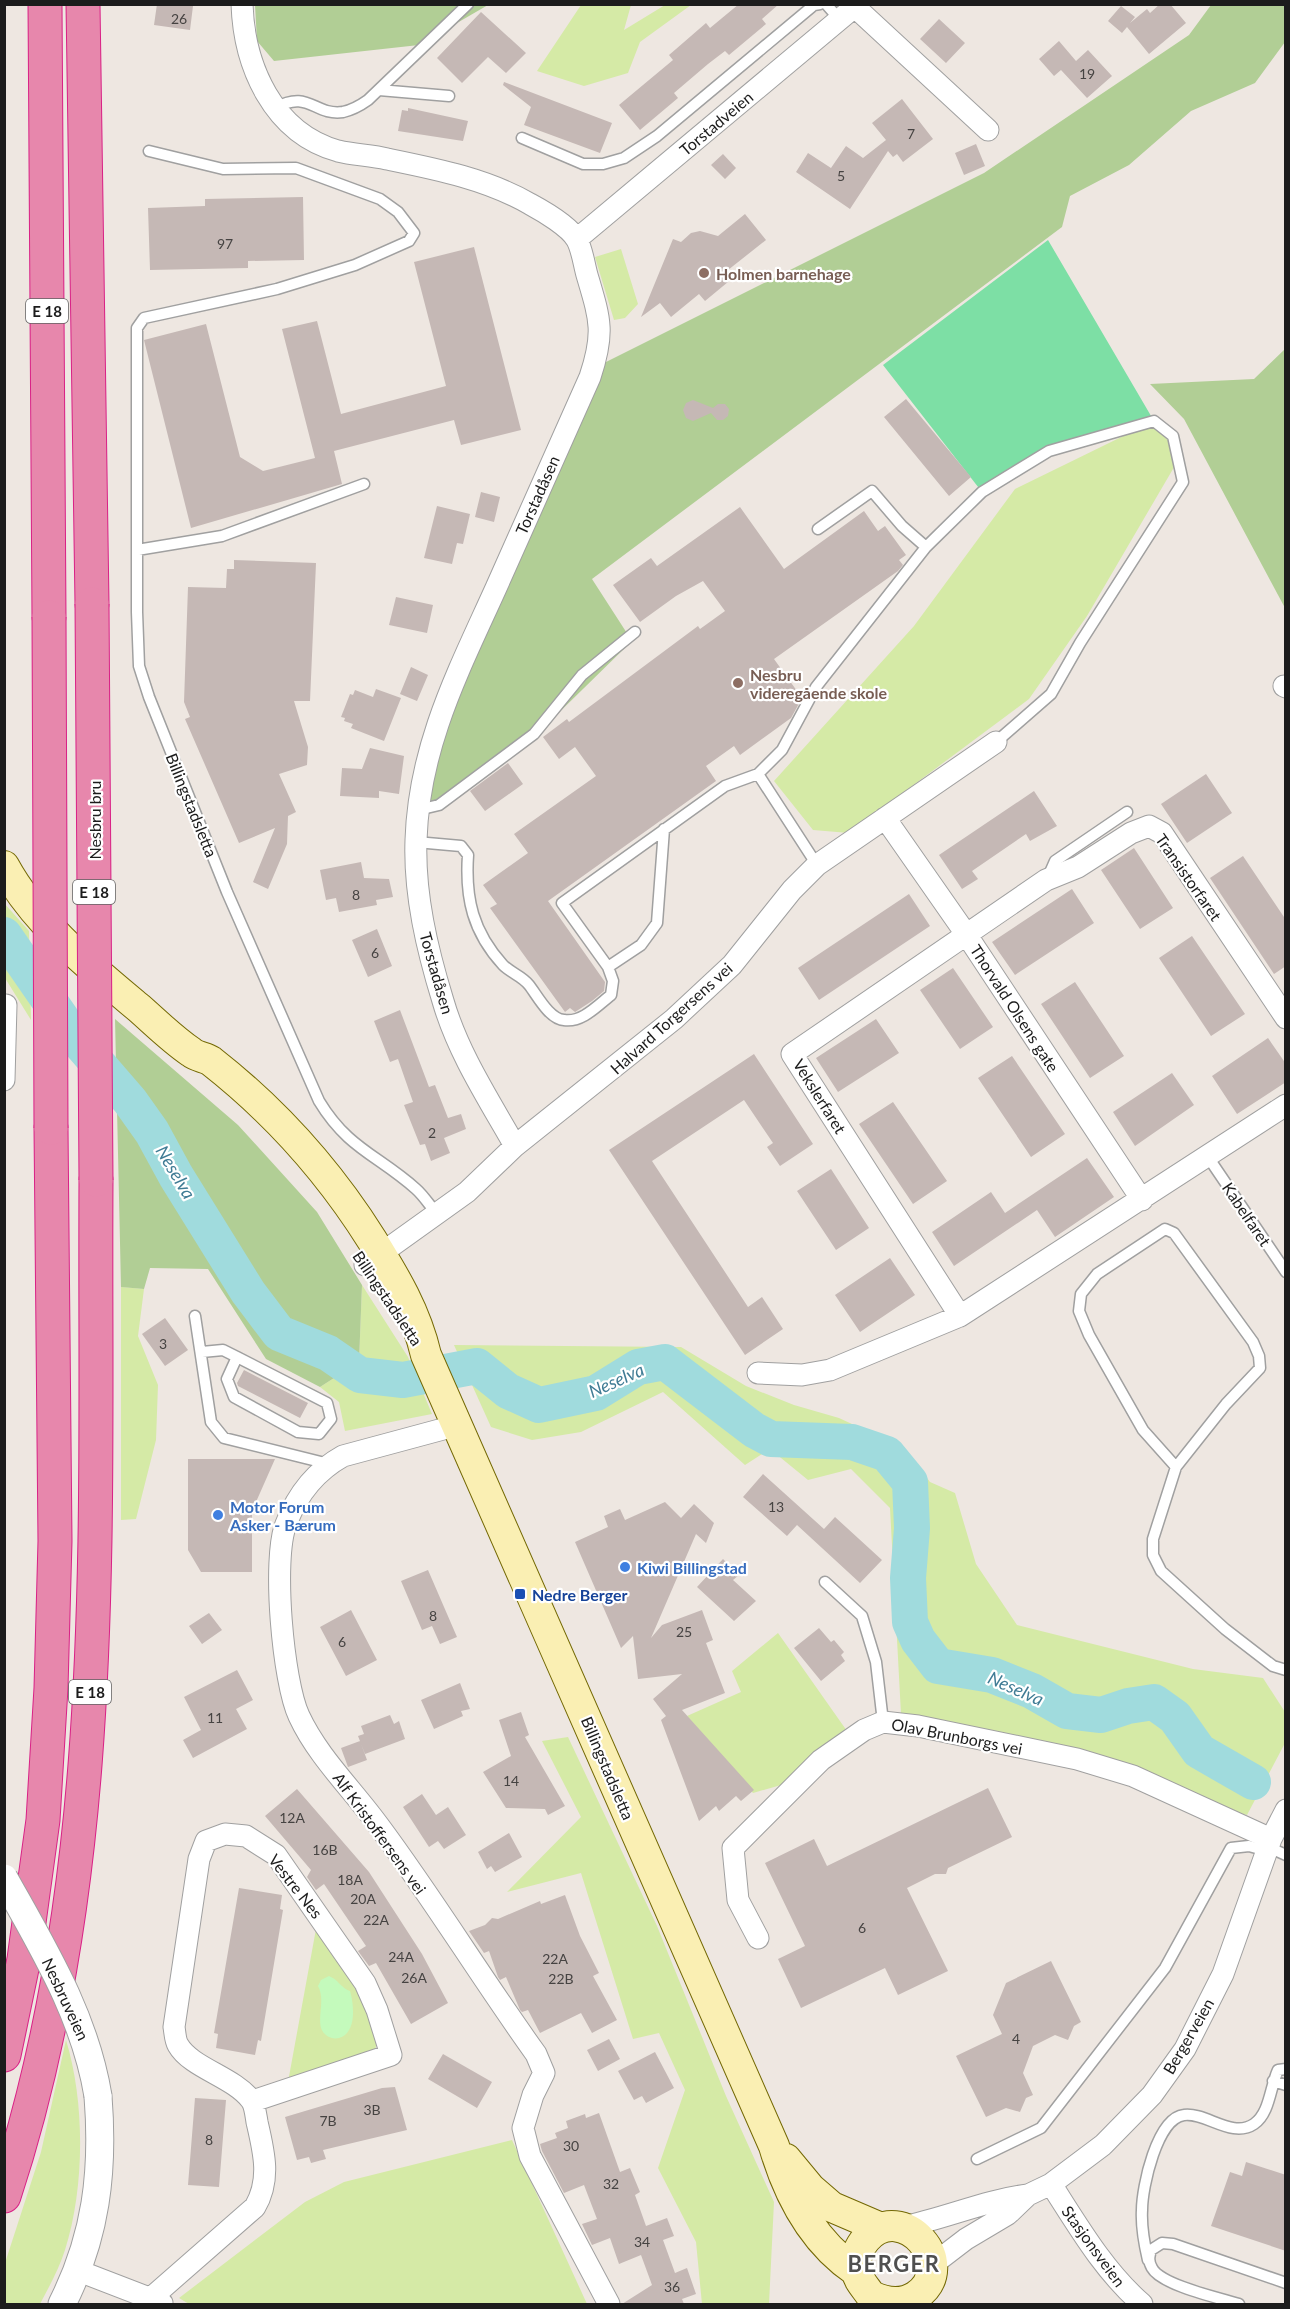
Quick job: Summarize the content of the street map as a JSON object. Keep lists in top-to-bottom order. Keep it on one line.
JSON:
{"streets":{"highway":["E 18","Nesbru bru"],"main road":["Billingstadsletta"],"street":["Torstadveien","Torstadåsen","Transistorfaret","Thorvald Olsens gate","Halvard Torgersens vei","Vekslerfaret","Olav Brunborgs vei","Alf Kristoffersens vei","Vestre Nes","Nesbruveien","Bergerveien","Stasjonsveien"],"lane":["Kabelfaret"]},"crossings":[["Torstadveien","Torstadåsen"],["Torstadåsen","Halvard Torgersens vei"],["Billingstadsletta","Halvard Torgersens vei"],["Billingstadsletta","Alf Kristoffersens vei"],["Billingstadsletta","Bergerveien"],["Transistorfaret","Thorvald Olsens gate"],["Transistorfaret","Vekslerfaret"],["Thorvald Olsens gate","Halvard Torgersens vei"],["Thorvald Olsens gate","Vekslerfaret"],["Olav Brunborgs vei","Bergerveien"],["Bergerveien","Stasjonsveien"]],"districts":["BERGER"],"water":["Neselva"],"places":{"other":["Holmen barnehage","Nesbru videregående skole","Motor Forum Asker - Bærum","Kiwi Billingstad"],"transit":["Nedre Berger"]},"house_numbers":["26","19","7","5","97","8","6","2","3","13","8","25","6","11","14","12A","16B","18A","20A","22A","6","24A","22A","26A","22B","4","3B","7B","8","30","32","34","36"]}
